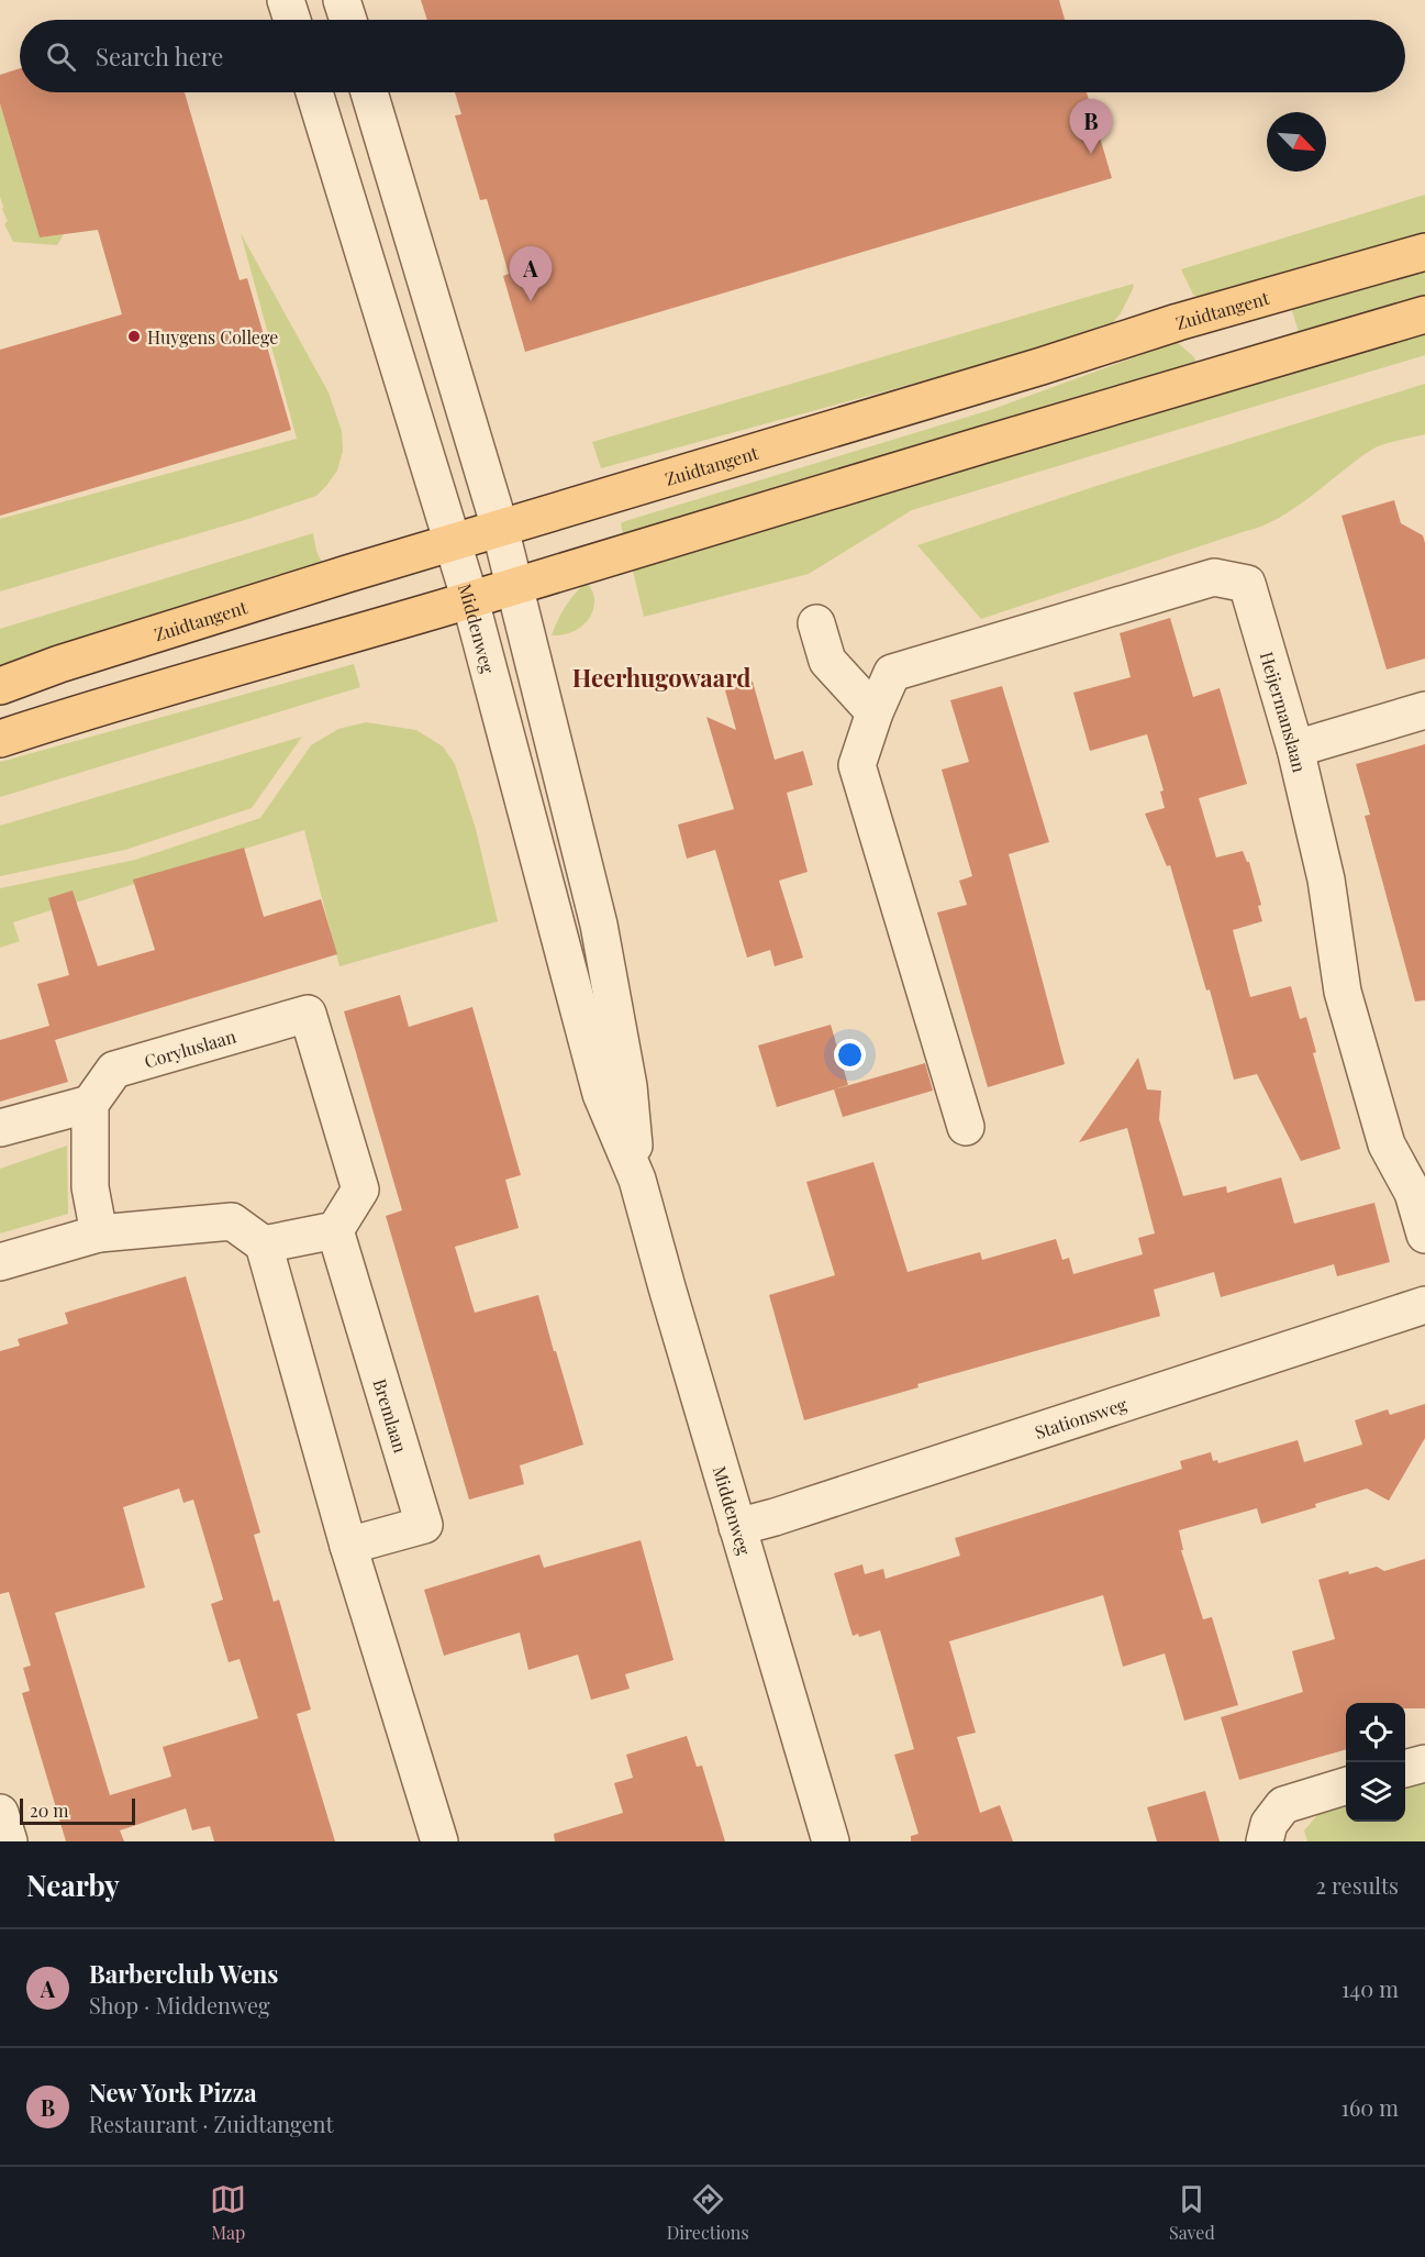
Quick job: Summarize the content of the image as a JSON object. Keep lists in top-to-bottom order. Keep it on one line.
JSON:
{"streets":{"main road":["Zuidtangent"],"street":["Middenweg","Heijermanslaan","Coryluslaan","Bremlaan","Stationsweg"]},"crossings":[["Zuidtangent","Middenweg"],["Middenweg","Stationsweg"],["Coryluslaan","Bremlaan"]],"districts":["Heerhugowaard"],"places":["Huygens College"],"scale_bar":"20 m","north":"bottom right","page":{"search":"Search here","pins":["B","A"],"scale":"20 m","heading":["Nearby","2 results"],"list":[{"mark":"A","name":"Barberclub Wens","note":"Shop · Middenweg","value":"140 m"},{"mark":"B","name":"New York Pizza","note":"Restaurant · Zuidtangent","value":"160 m"}],"nav":["Map","Directions","Saved"]}}
